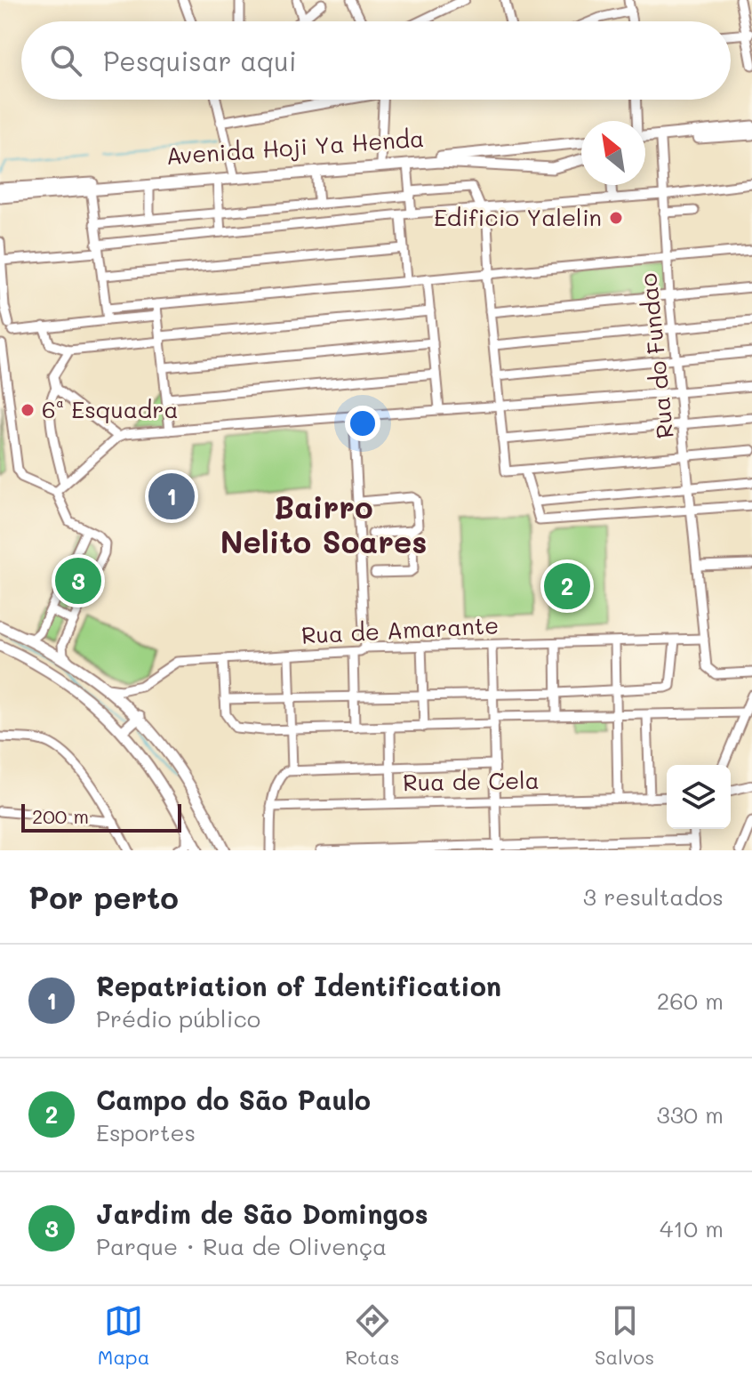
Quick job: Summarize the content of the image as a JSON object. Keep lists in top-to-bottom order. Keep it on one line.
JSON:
{"streets":{"main road":["Avenida Hoji Ya Henda"],"street":["Rua do Fundao","Rua de Amarante","Rua de Cela"]},"crossings":[["Rua do Fundao","Rua de Amarante"]],"districts":["Bairro Nelito Soares"],"places":["Edificio Yalelin","6ª Esquadra"],"scale_bar":"200 m","north":"top left","page":{"search":"Pesquisar aqui","pins":["1","3","2"],"scale":"200 m","heading":["Por perto","3 resultados"],"list":[{"mark":"1","name":"Repatriation of Identification","note":"Prédio público","value":"260 m"},{"mark":"2","name":"Campo do São Paulo","note":"Esportes","value":"330 m"},{"mark":"3","name":"Jardim de São Domingos","note":"Parque · Rua de Olivença","value":"410 m"}],"nav":["Mapa","Rotas","Salvos"]}}
